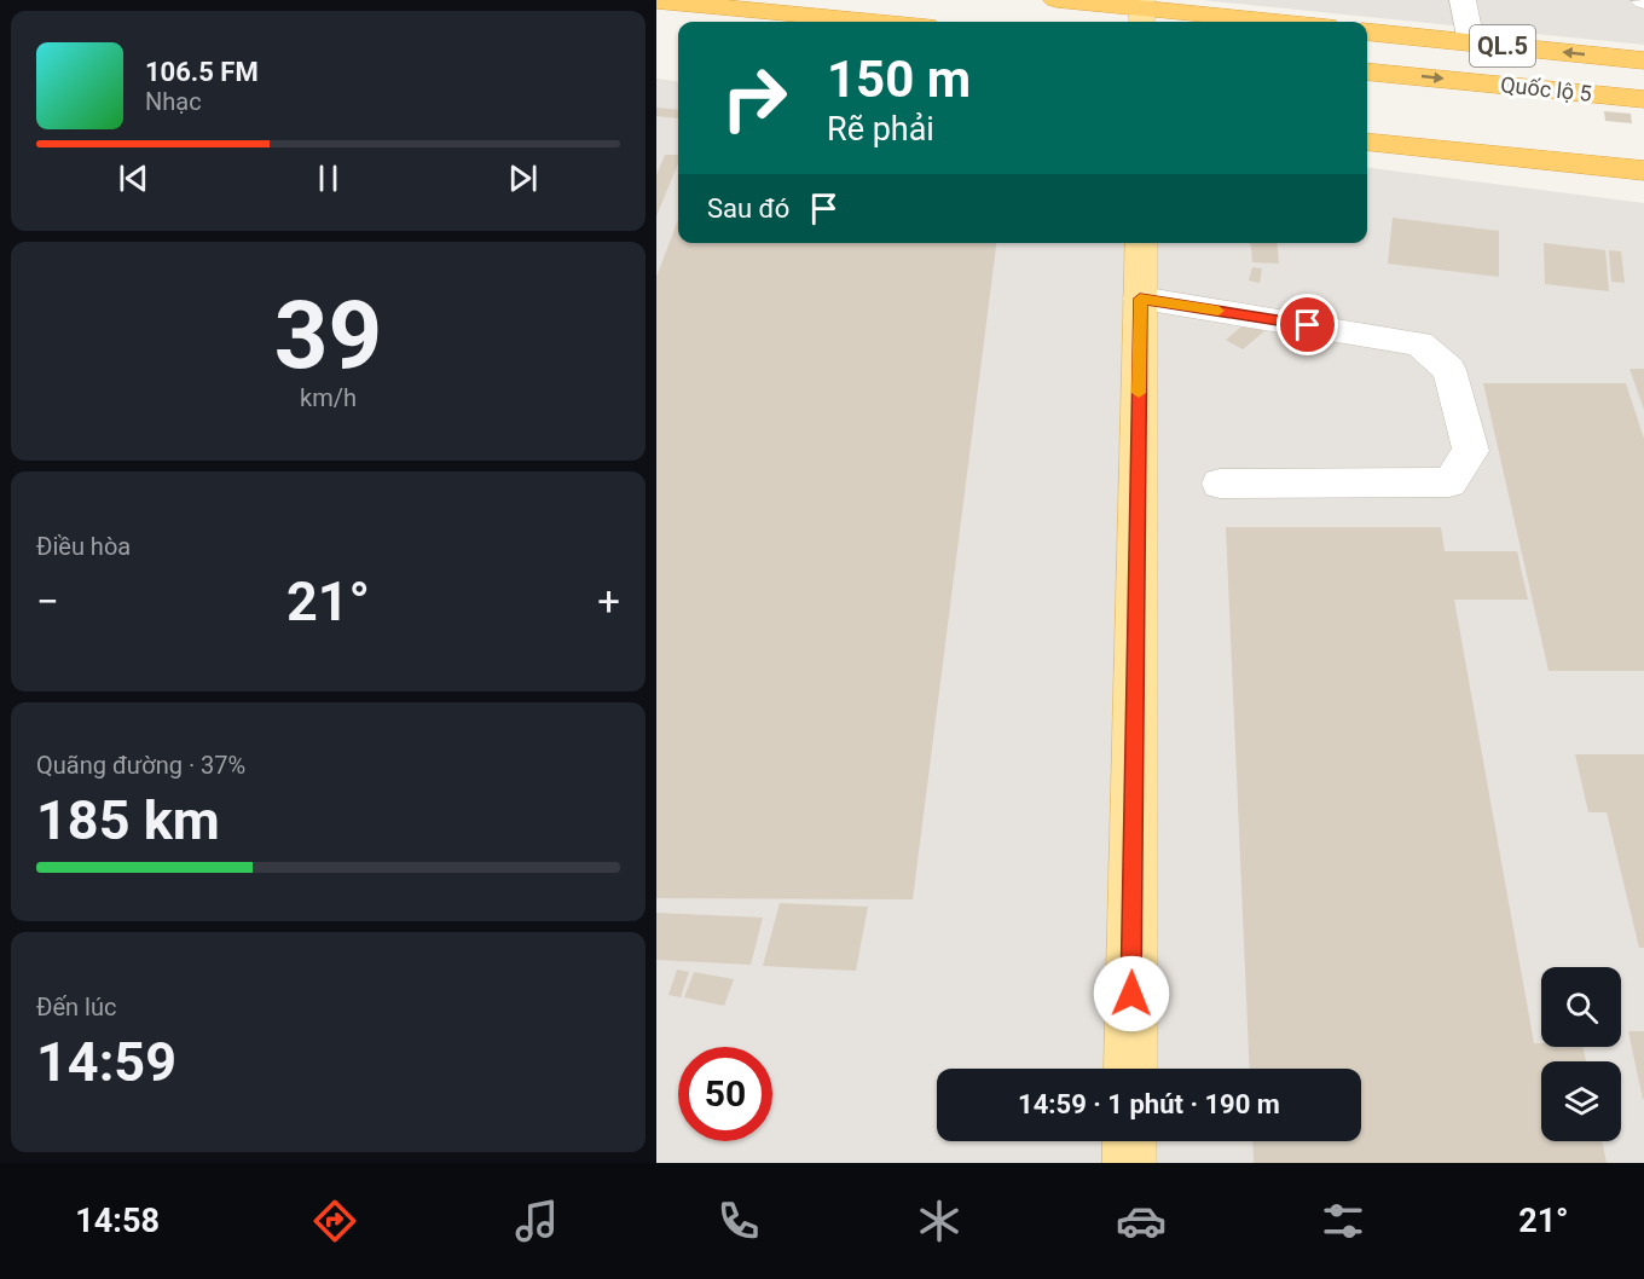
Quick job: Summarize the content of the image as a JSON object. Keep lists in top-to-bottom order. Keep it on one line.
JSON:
{"streets":{"highway":["QL.5","Quốc lộ 5"]},"page":{"turn":["150 m","Rẽ phải"],"song":["106.5 FM","Nhạc"],"then":"Sau đó","tile":[["39","km/h"],"Điều hòa",["Quãng đường · 37%","185 km"],["Đến lúc","14:59"]],"heat":["−","21°","+"],"limit":"50","trip":"14:59 · 1 phút · 190 m","tabs":["14:58","21°"]}}
